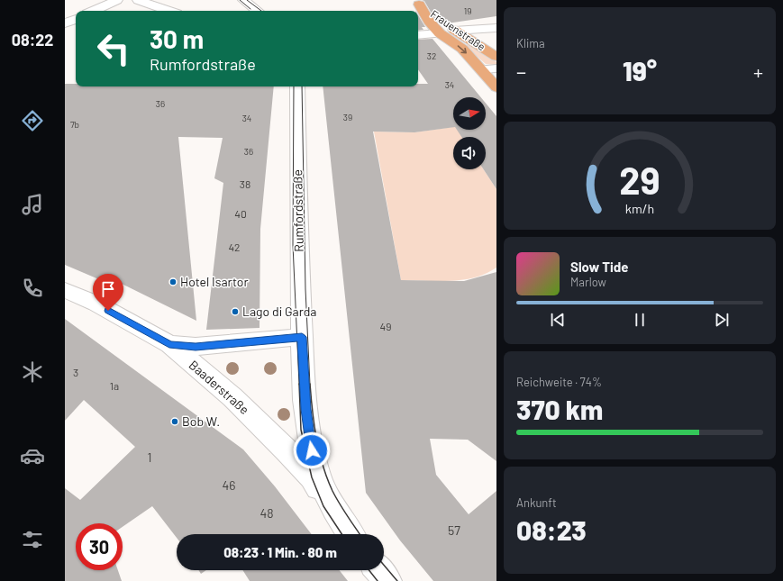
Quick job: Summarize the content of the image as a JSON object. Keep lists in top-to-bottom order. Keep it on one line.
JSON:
{"streets":{"main road":["Frauenstraße"],"street":["Rumfordstraße","Baaderstraße"]},"crossings":[["Rumfordstraße","Baaderstraße"]],"places":["Hotel Isartor","Lago di Garda","Bob W."],"house_numbers":["19","32","34","36","39","34","7b","36","38","40","42","49","3","1a","1","46","48","57"],"north":"right","page":{"tabs":"08:22","tile":["Klima",["Reichweite · 74%","370 km"],["Ankunft","08:23"]],"turn":["30 m","Rumfordstraße"],"heat":["−","19°","+"],"song":["Slow Tide","Marlow"],"limit":"30","trip":"08:23 · 1 Min. · 80 m","gauge":["29","km/h"]}}
